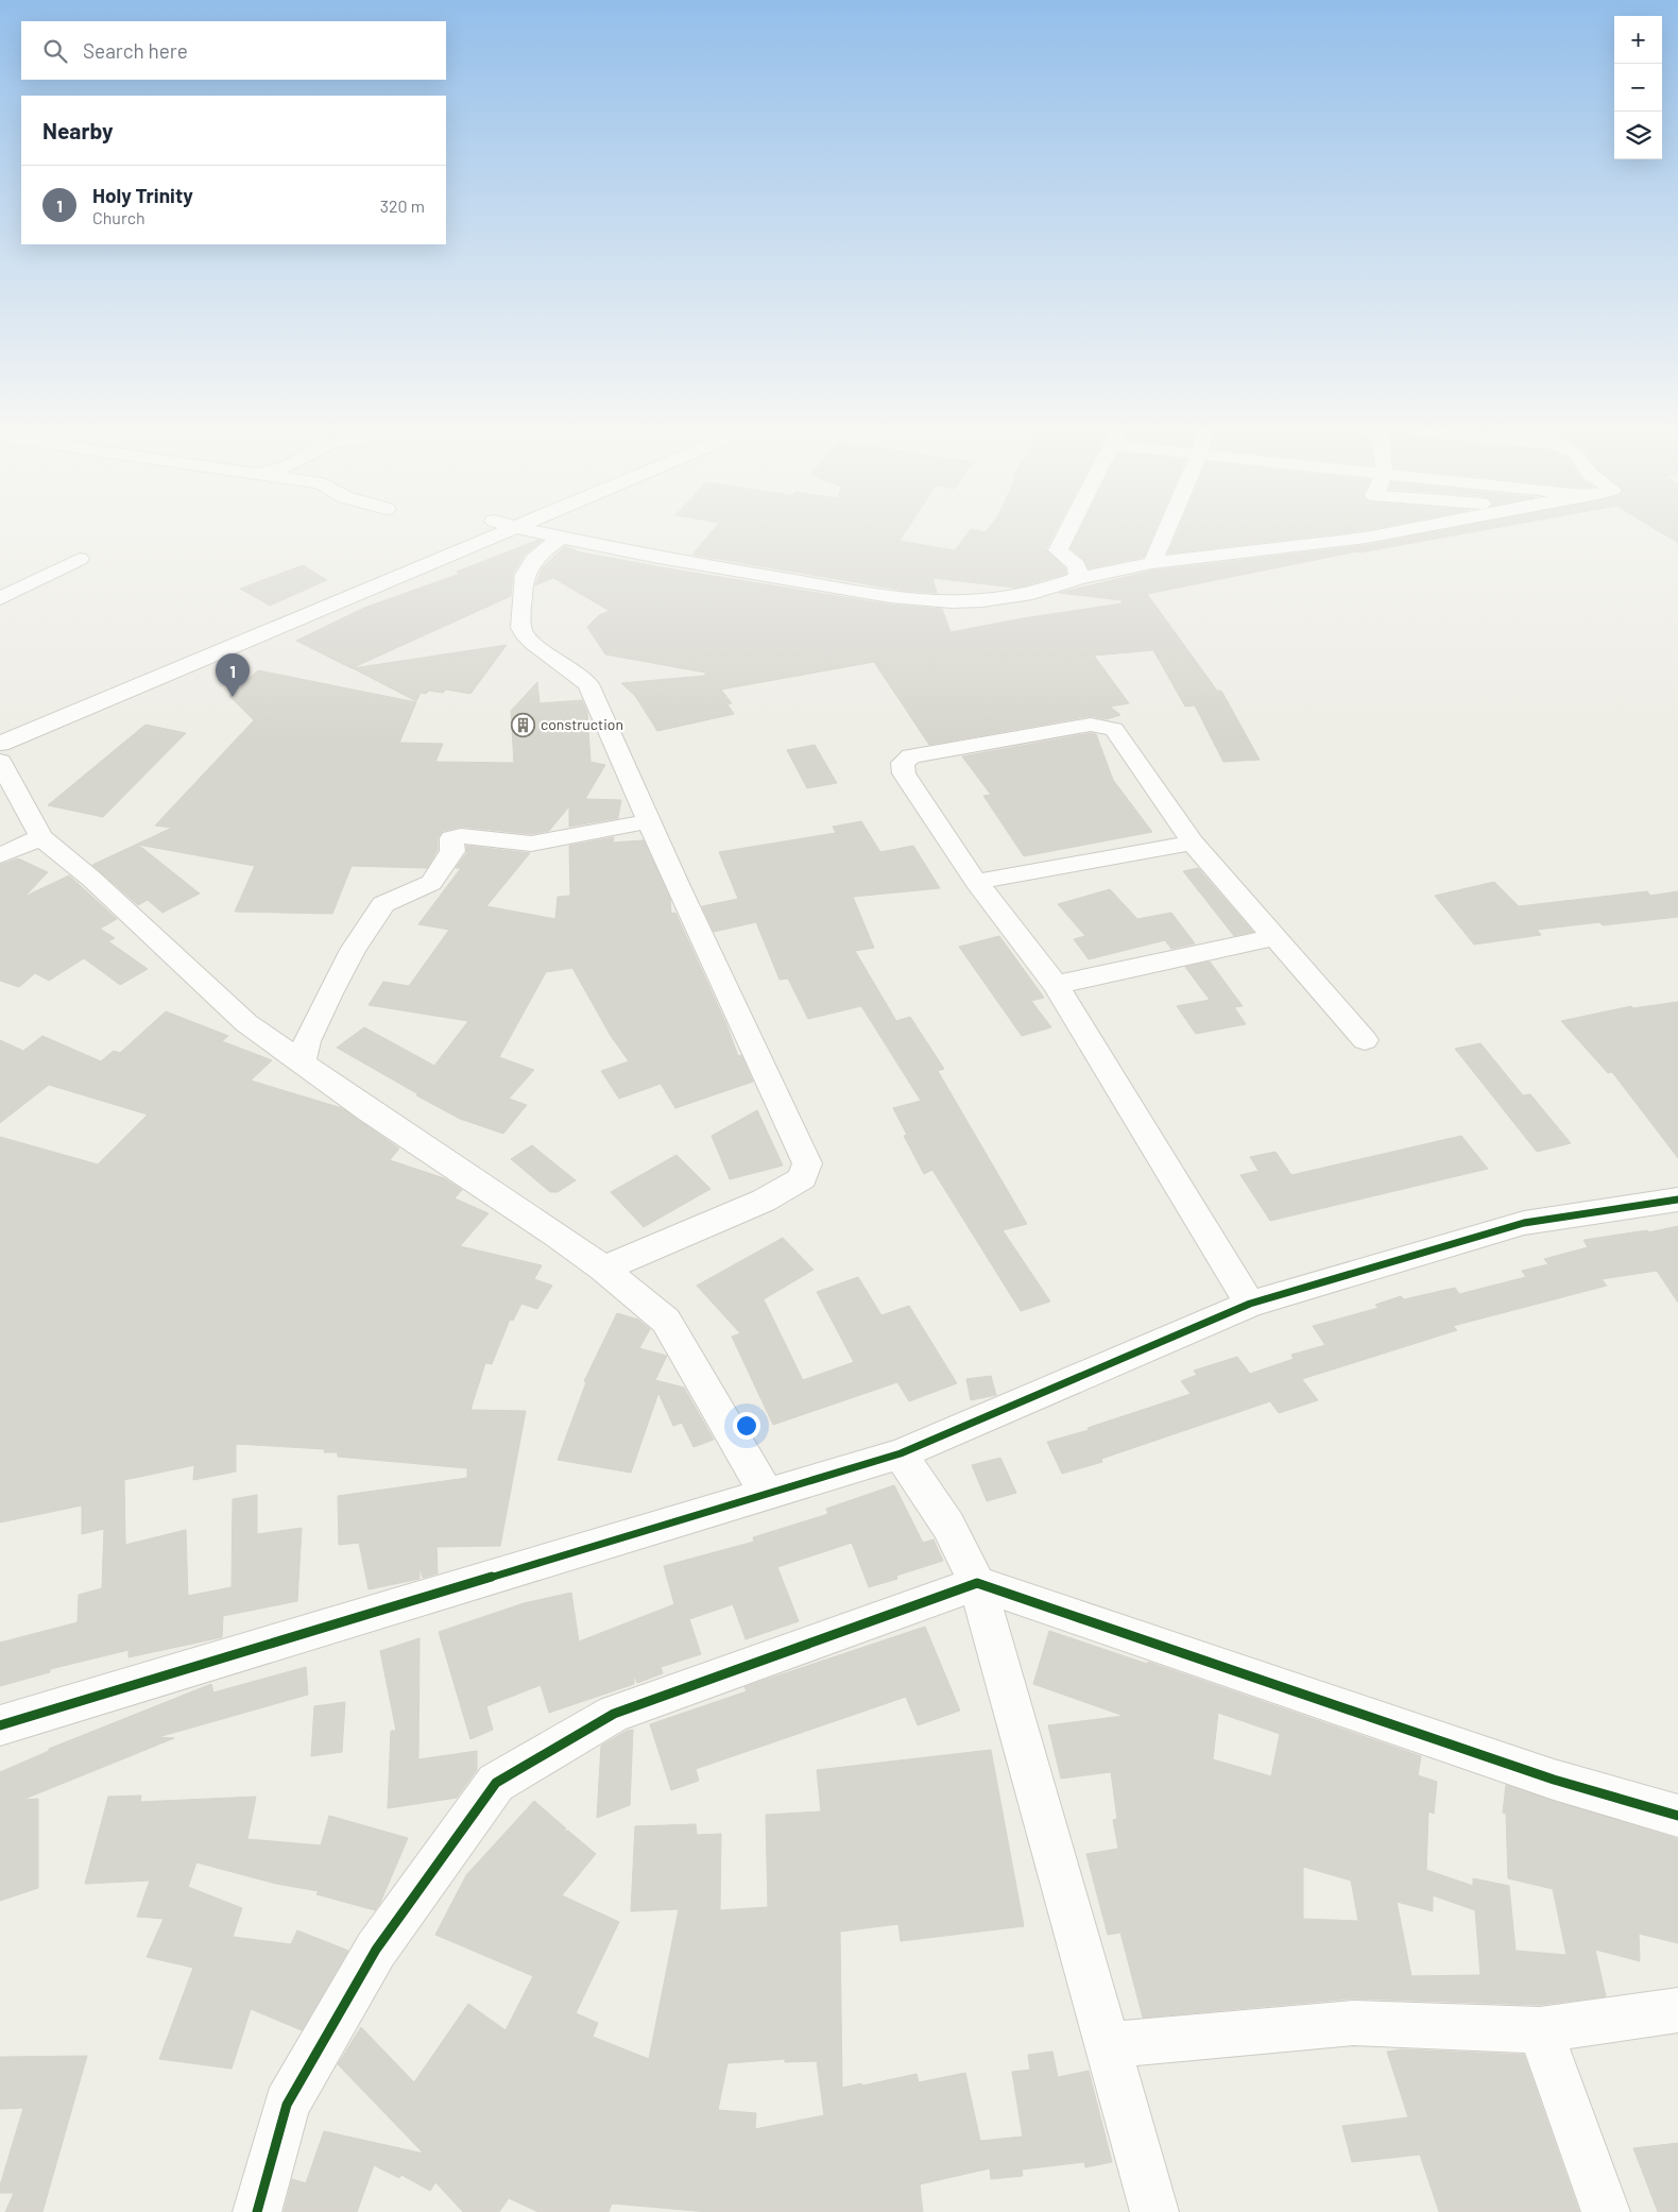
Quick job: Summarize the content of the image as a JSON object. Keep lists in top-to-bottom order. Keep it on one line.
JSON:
{"places":{"building":["construction"]},"page":{"map_buttons":["+","−"],"search":"Search here","heading":"Nearby","list":[{"mark":"1","name":"Holy Trinity","note":"Church","value":"320 m"}],"pins":"1"}}
